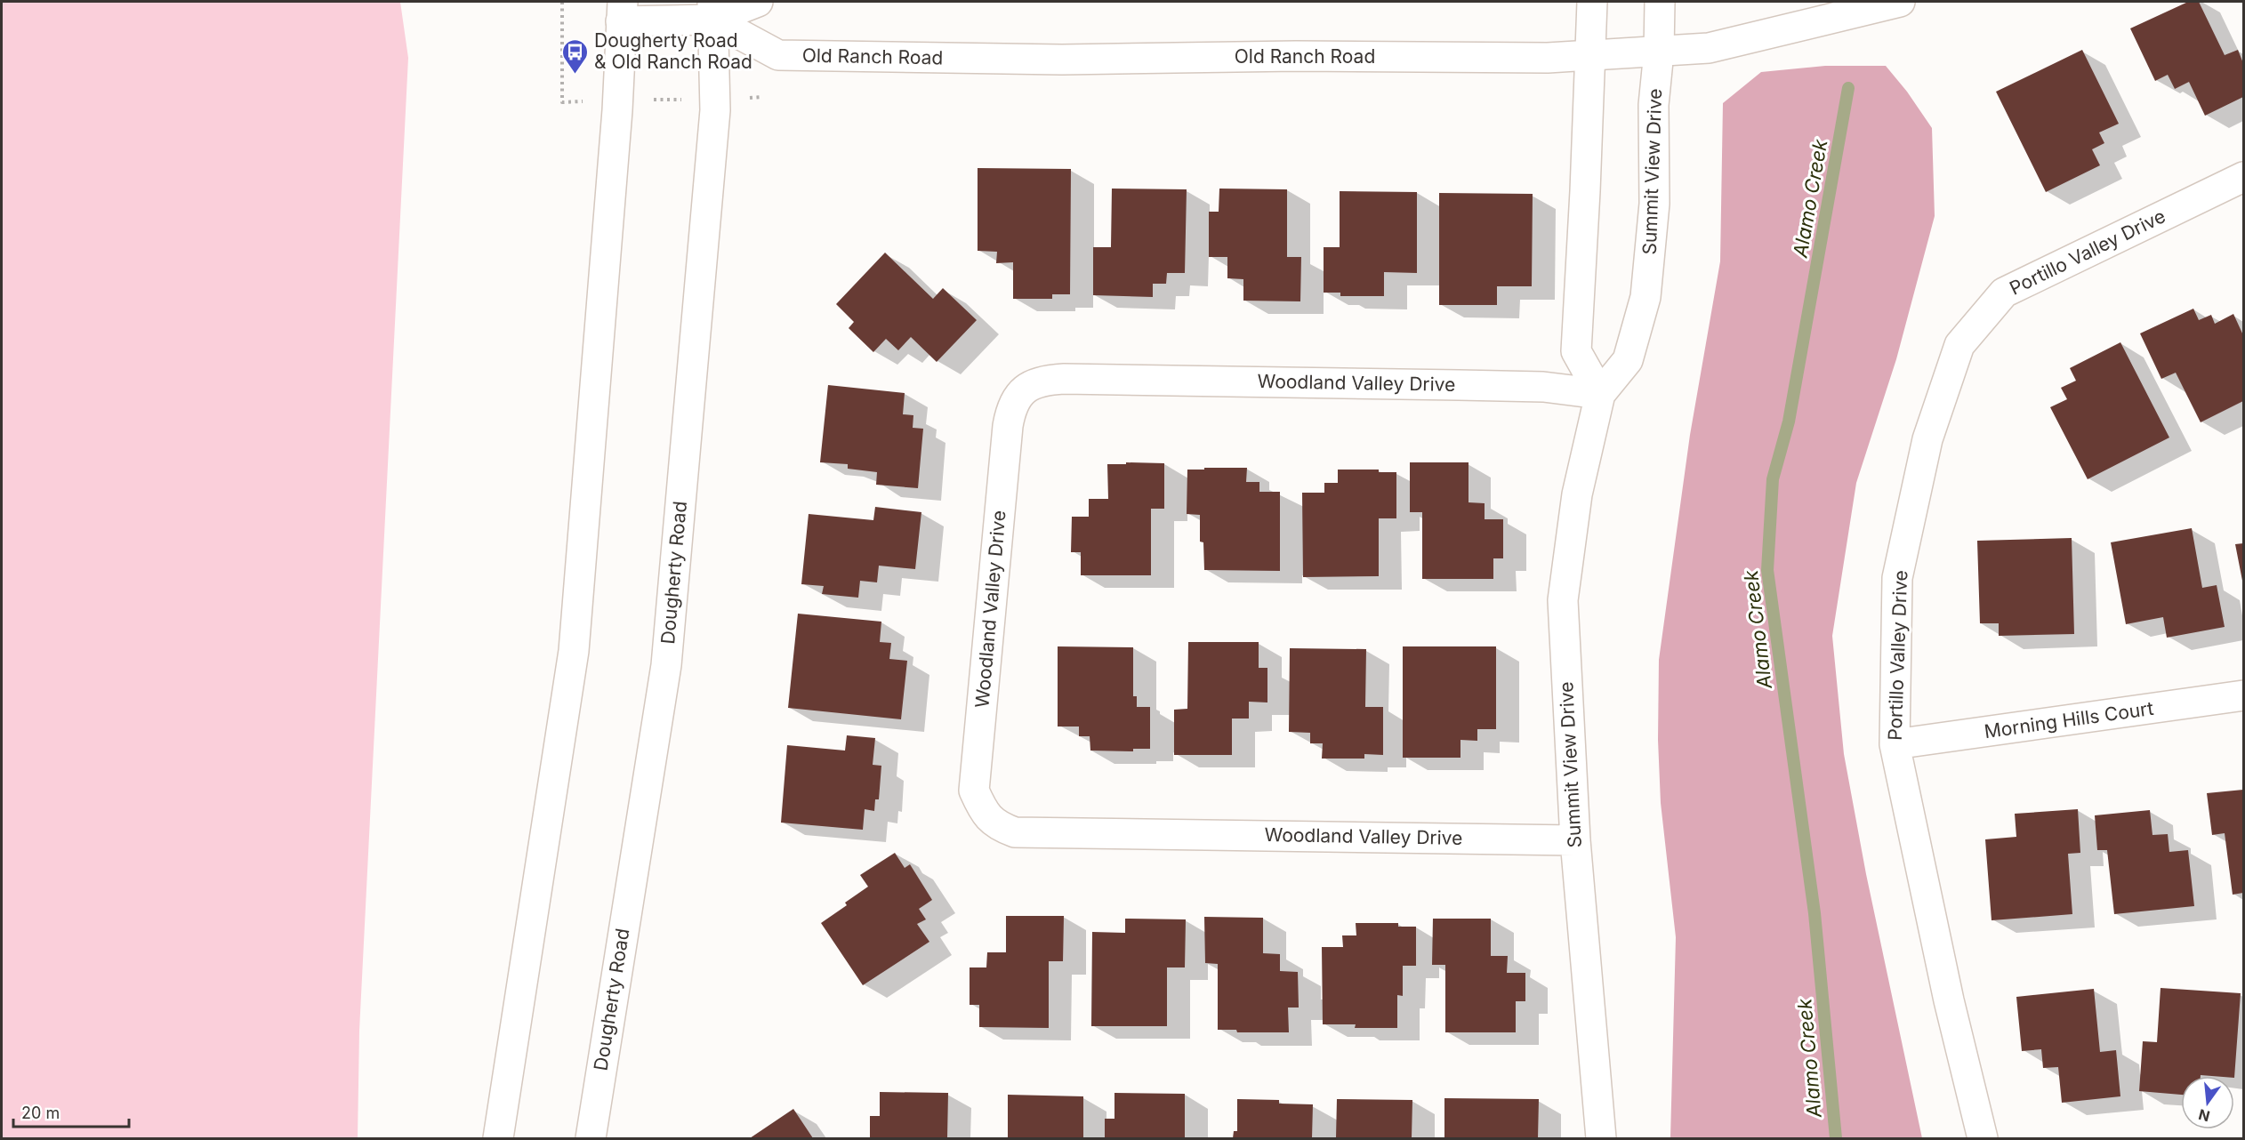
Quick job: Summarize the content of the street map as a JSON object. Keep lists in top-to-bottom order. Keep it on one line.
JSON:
{"streets":{"street":["Old Ranch Road","Summit View Drive","Portillo Valley Drive","Woodland Valley Drive","Dougherty Road","Morning Hills Court"]},"crossings":[["Old Ranch Road","Summit View Drive"],["Old Ranch Road","Dougherty Road"],["Summit View Drive","Woodland Valley Drive"],["Portillo Valley Drive","Morning Hills Court"]],"water":["Alamo Creek"],"places":{"bus stop":["Dougherty Road & Old Ranch Road"]},"scale_bar":"20 m","north":"bottom"}
